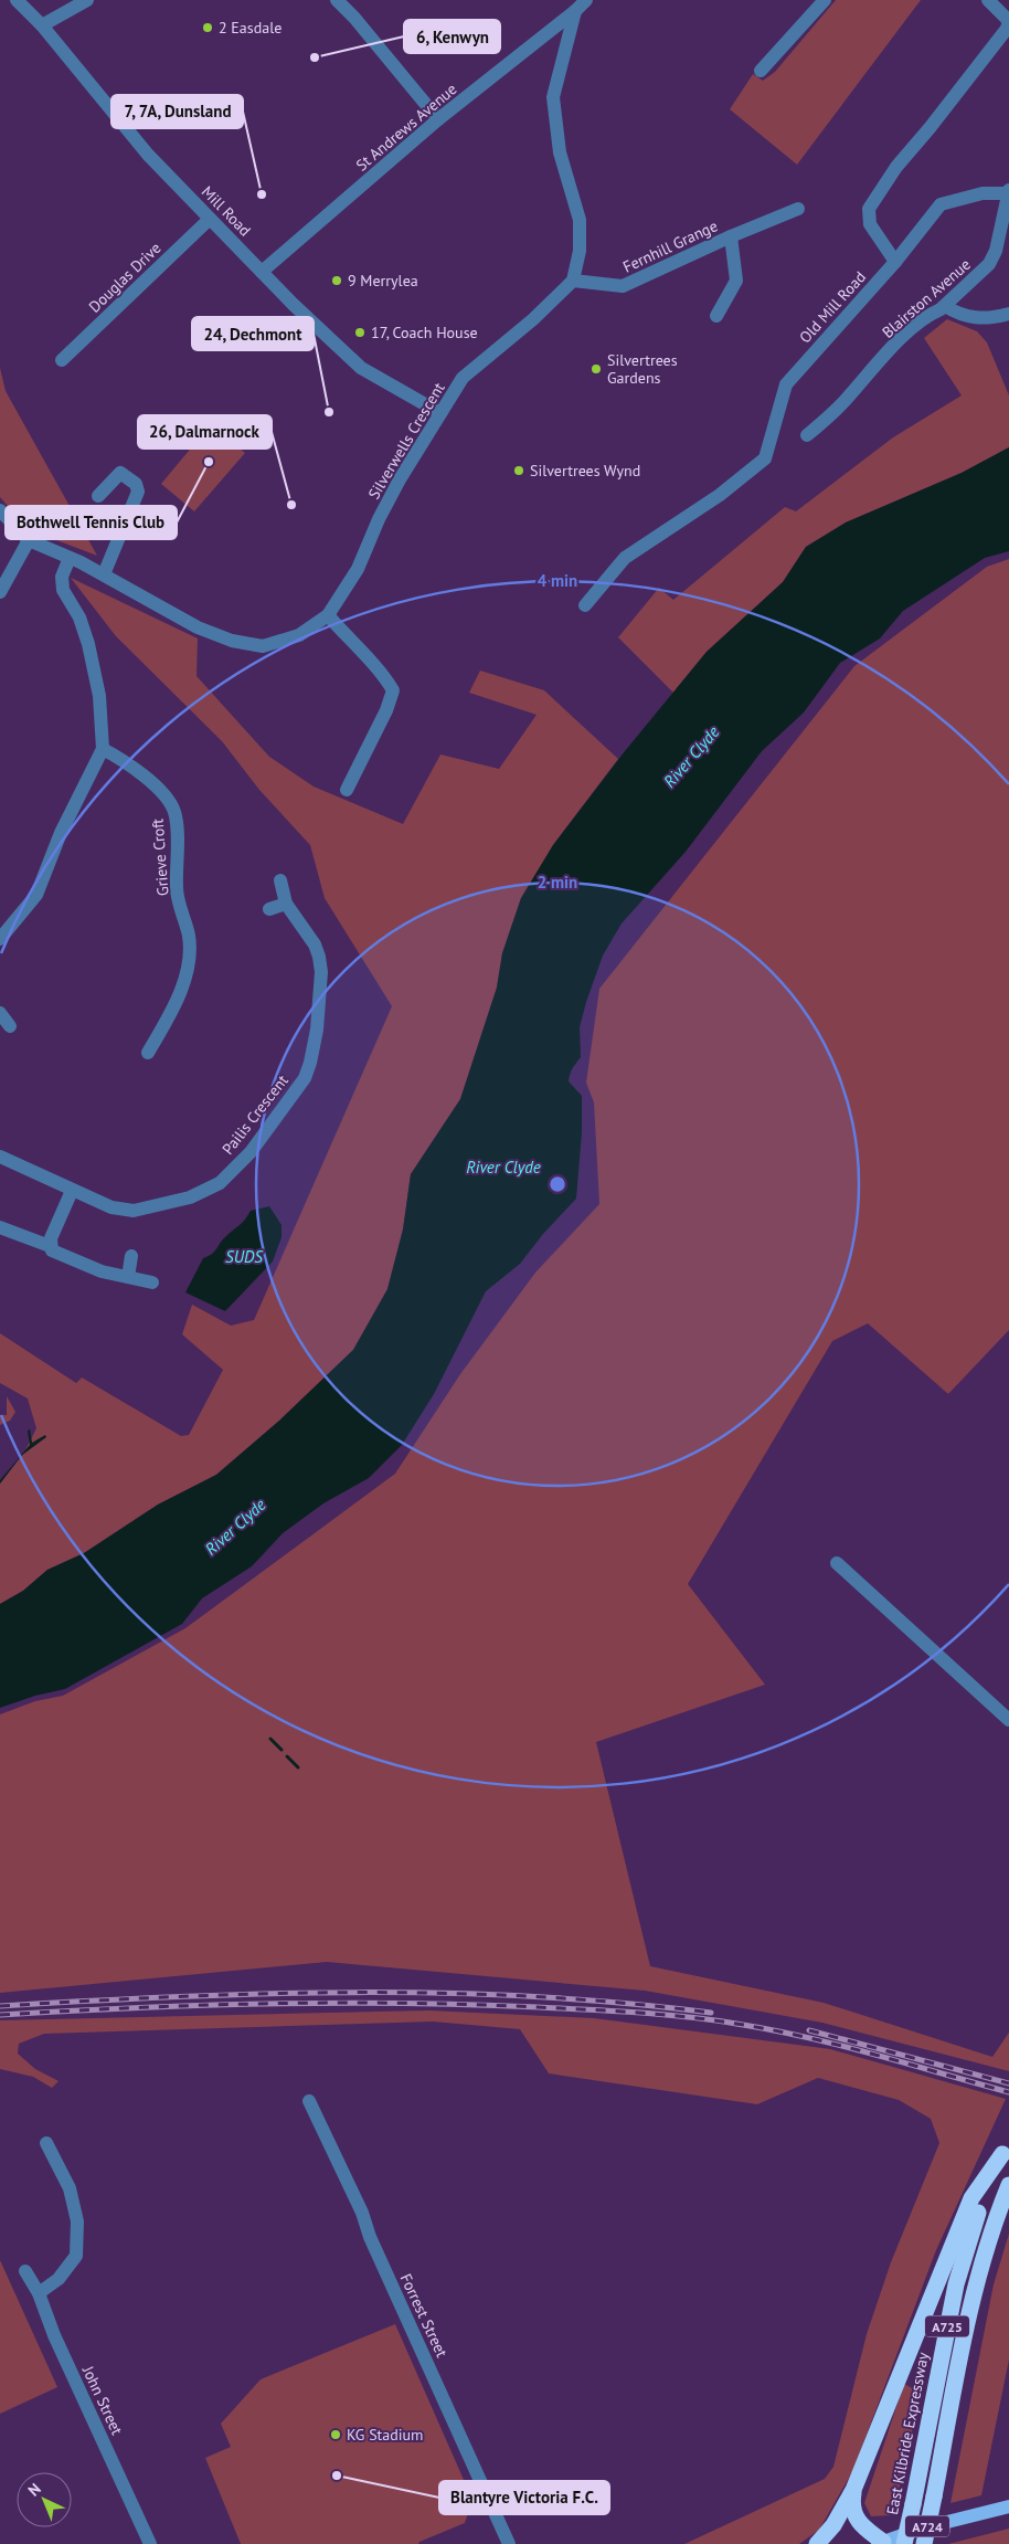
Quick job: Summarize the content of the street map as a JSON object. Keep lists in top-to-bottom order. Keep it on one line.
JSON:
{"streets":{"highway":["A725","East Kilbride Expressway"],"main road":["A724"],"street":["St Andrews Avenue","Mill Road","Fernhill Grange","Douglas Drive","Blairston Avenue","Old Mill Road","Silverwells Crescent","Grieve Croft","Pailis Crescent","Forrest Street","John Street"]},"crossings":[["St Andrews Avenue","Mill Road"],["Mill Road","Douglas Drive"],["Mill Road","Silverwells Crescent"],["Fernhill Grange","Silverwells Crescent"],["Blairston Avenue","Old Mill Road"],["A725","East Kilbride Expressway"],["A725","A724"]],"water":["River Clyde","SUDS"],"places":["2 Easdale","6, Kenwyn","7, 7A, Dunsland","9 Merrylea","17, Coach House","Silvertrees Gardens","24, Dechmont","Bothwell Tennis Club","Silvertrees Wynd","26, Dalmarnock","KG Stadium","Blantyre Victoria F.C."],"north":"top left","rings":["4 min","2 min"]}
